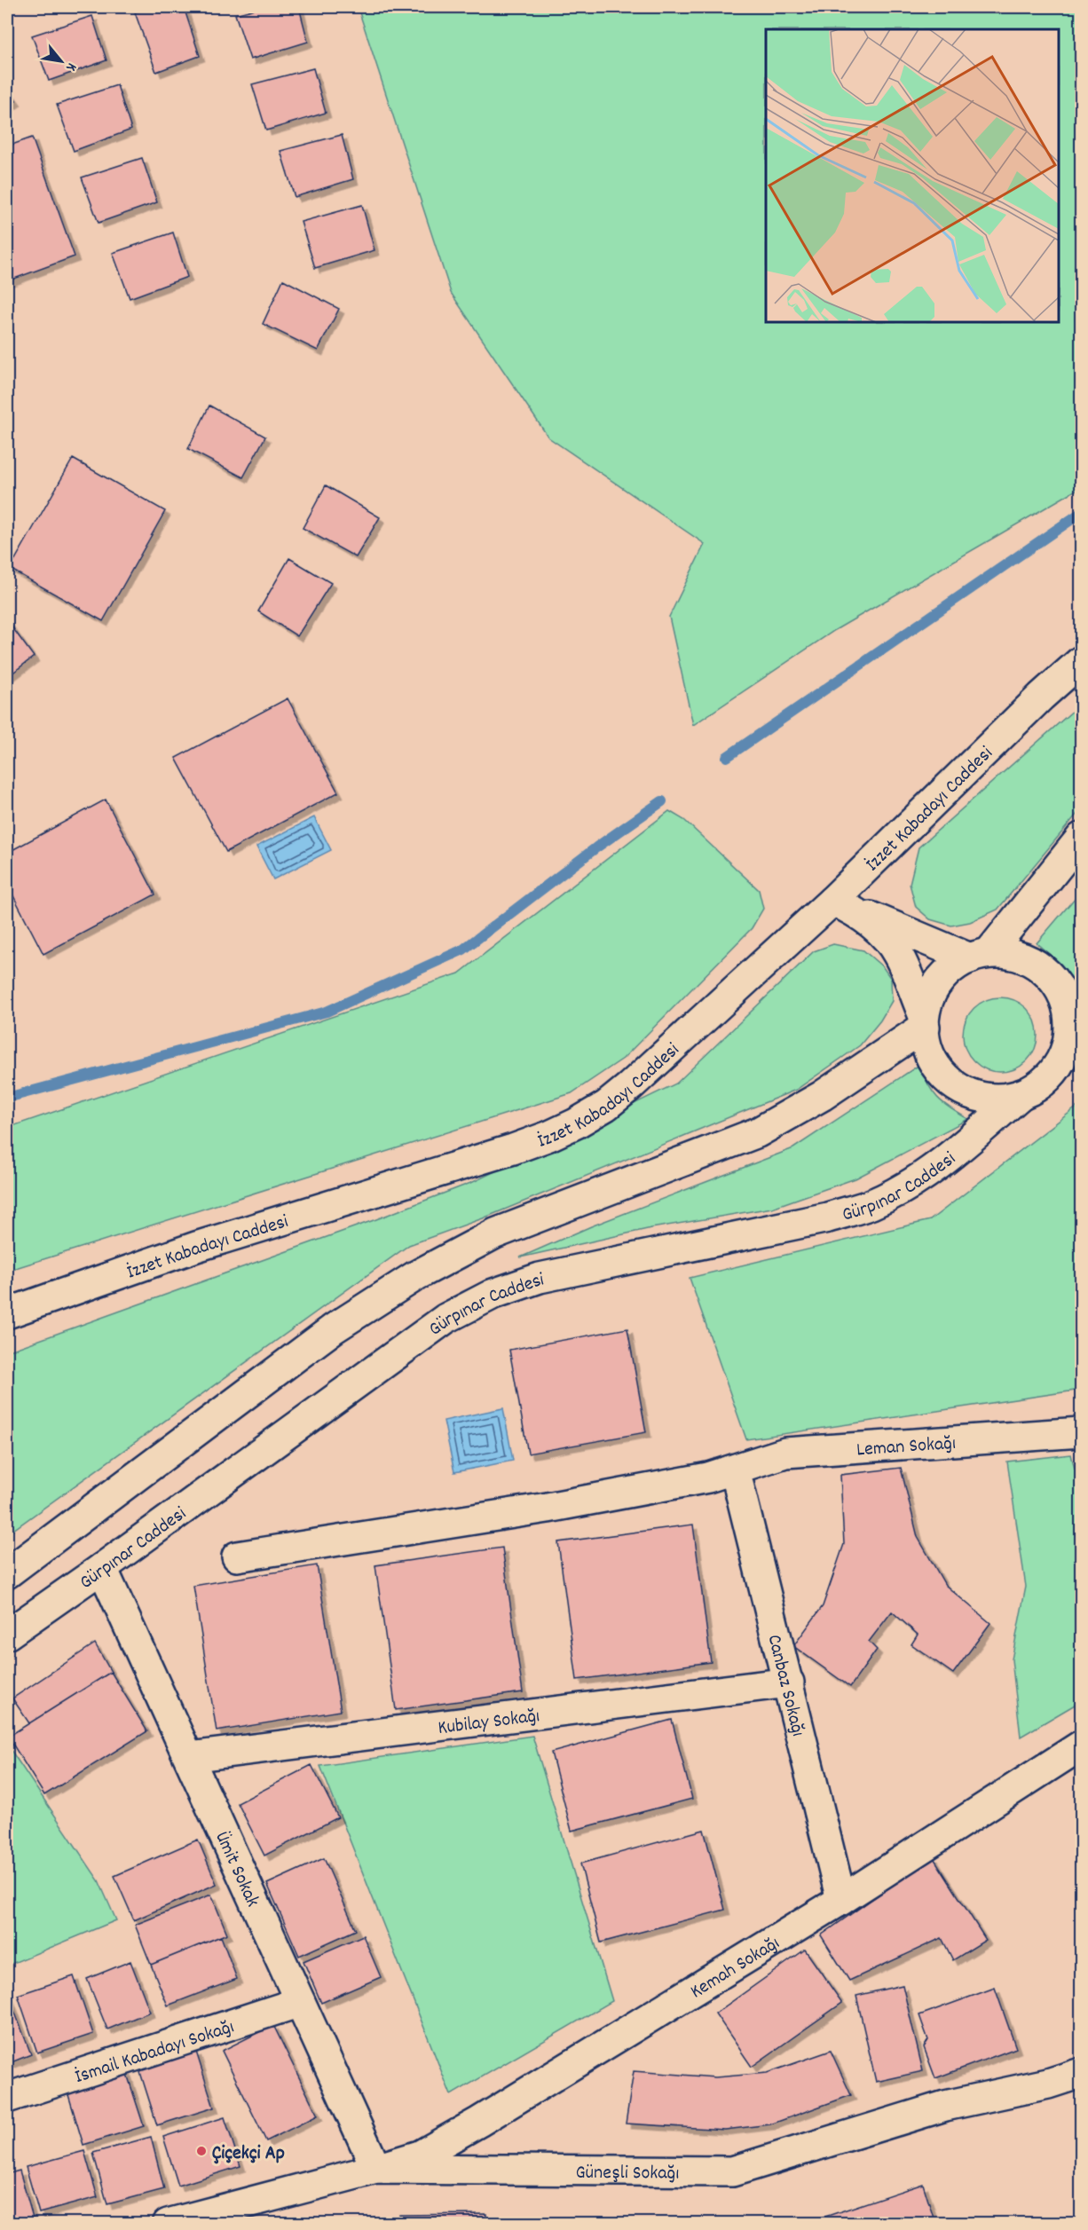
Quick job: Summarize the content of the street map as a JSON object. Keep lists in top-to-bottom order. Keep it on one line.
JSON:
{"streets":{"street":["İzzet Kabadayı Caddesi","Gürpınar Caddesi","Leman Sokağı","Canbaz Sokağı","Kubilay Sokağı","Ümit Sokak","Kemah Sokağı","İsmail Kabadayı Sokağı","Güneşli Sokağı"]},"crossings":[["Gürpınar Caddesi","Ümit Sokak"],["Leman Sokağı","Canbaz Sokağı"],["Canbaz Sokağı","Kubilay Sokağı"],["Canbaz Sokağı","Kemah Sokağı"],["Kubilay Sokağı","Ümit Sokak"],["Ümit Sokak","Kemah Sokağı"],["Ümit Sokak","İsmail Kabadayı Sokağı"],["Ümit Sokak","Güneşli Sokağı"],["Kemah Sokağı","Güneşli Sokağı"]],"places":["Çiçekçi Ap"],"north":"bottom right"}
